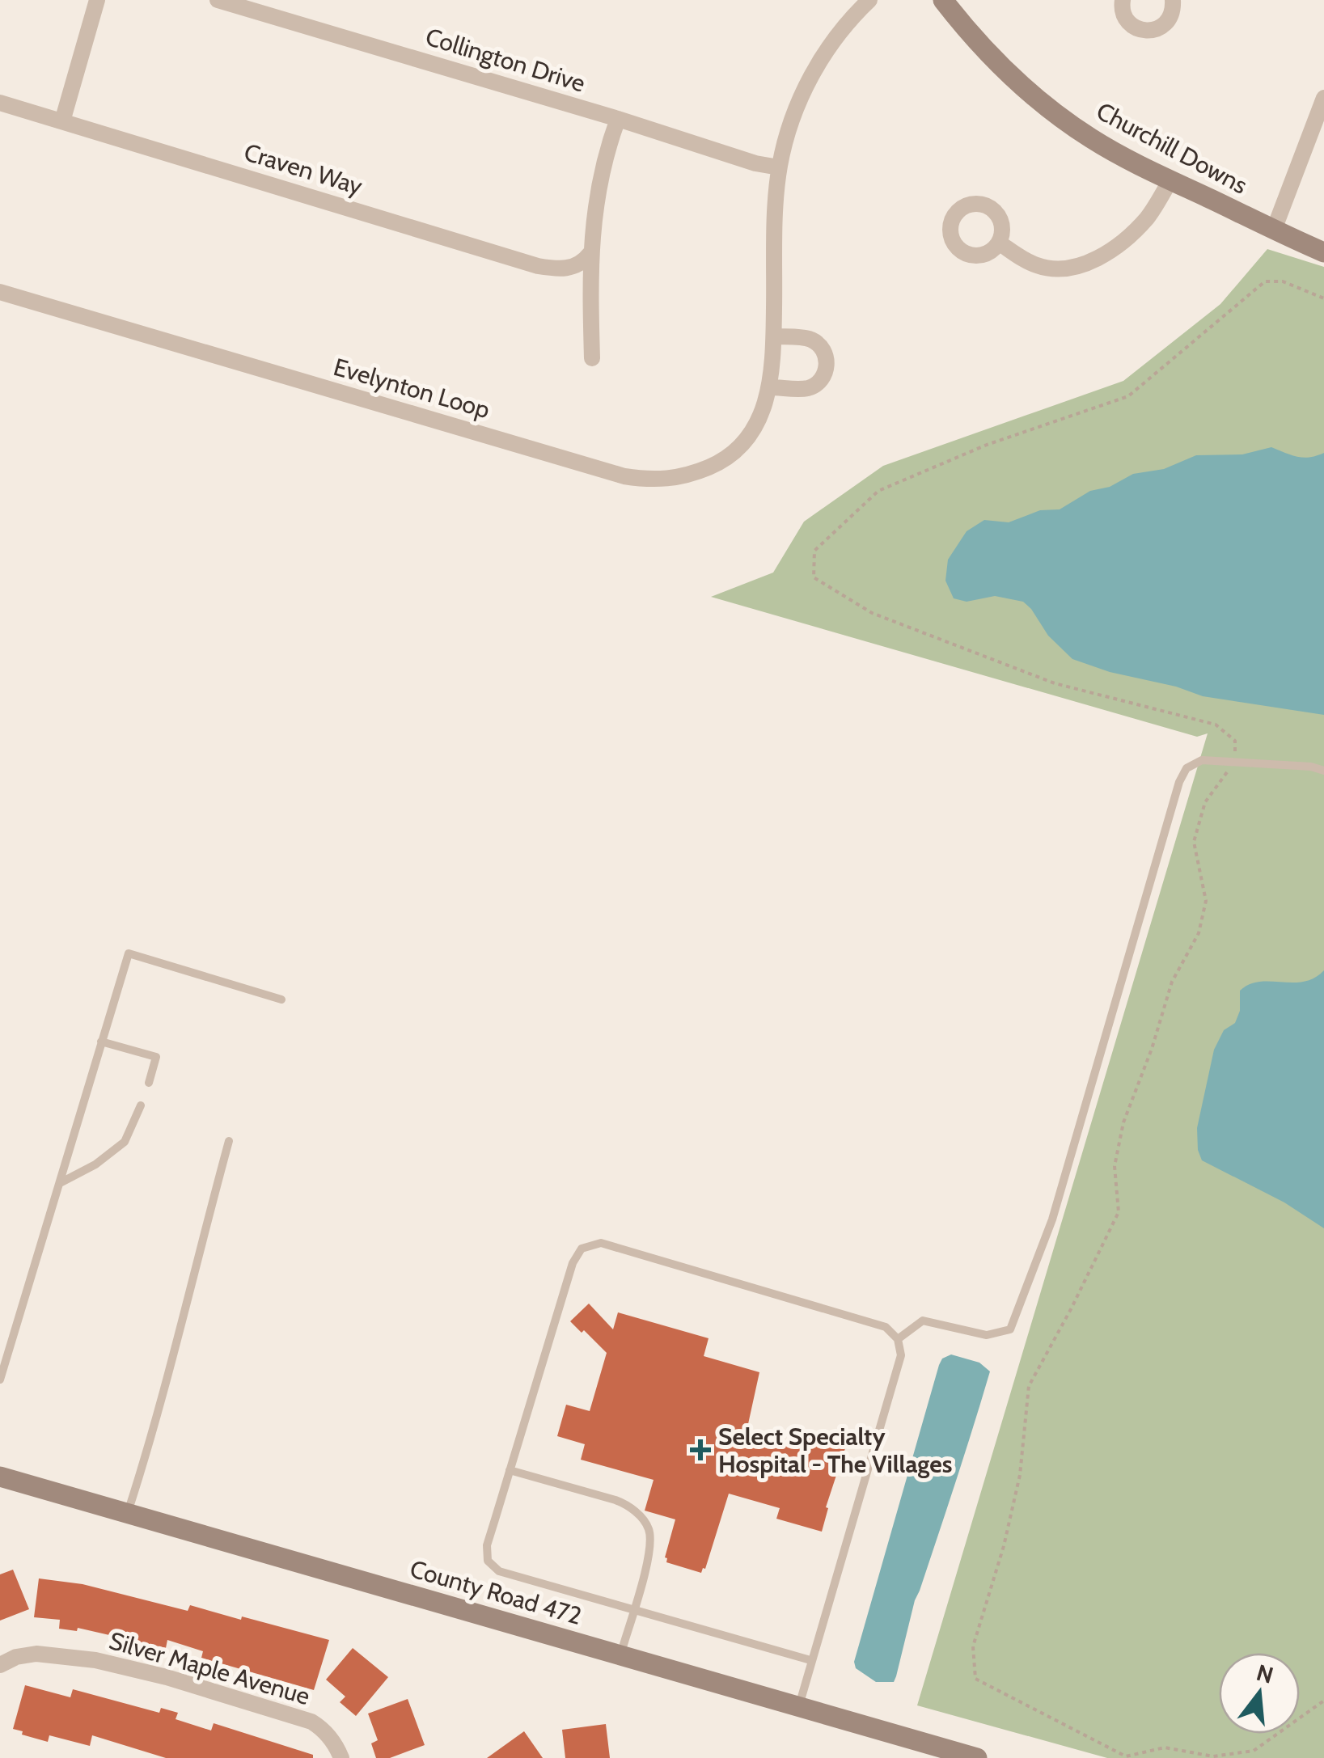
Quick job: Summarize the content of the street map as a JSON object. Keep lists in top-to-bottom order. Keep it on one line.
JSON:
{"streets":{"street":["Collington Drive","Churchill Downs","Craven Way","Evelynton Loop","County Road 472","Silver Maple Avenue"]},"crossings":[["Collington Drive","Evelynton Loop"]],"places":{"health":["Select Specialty Hospital - The Villages"]},"north":"top"}
